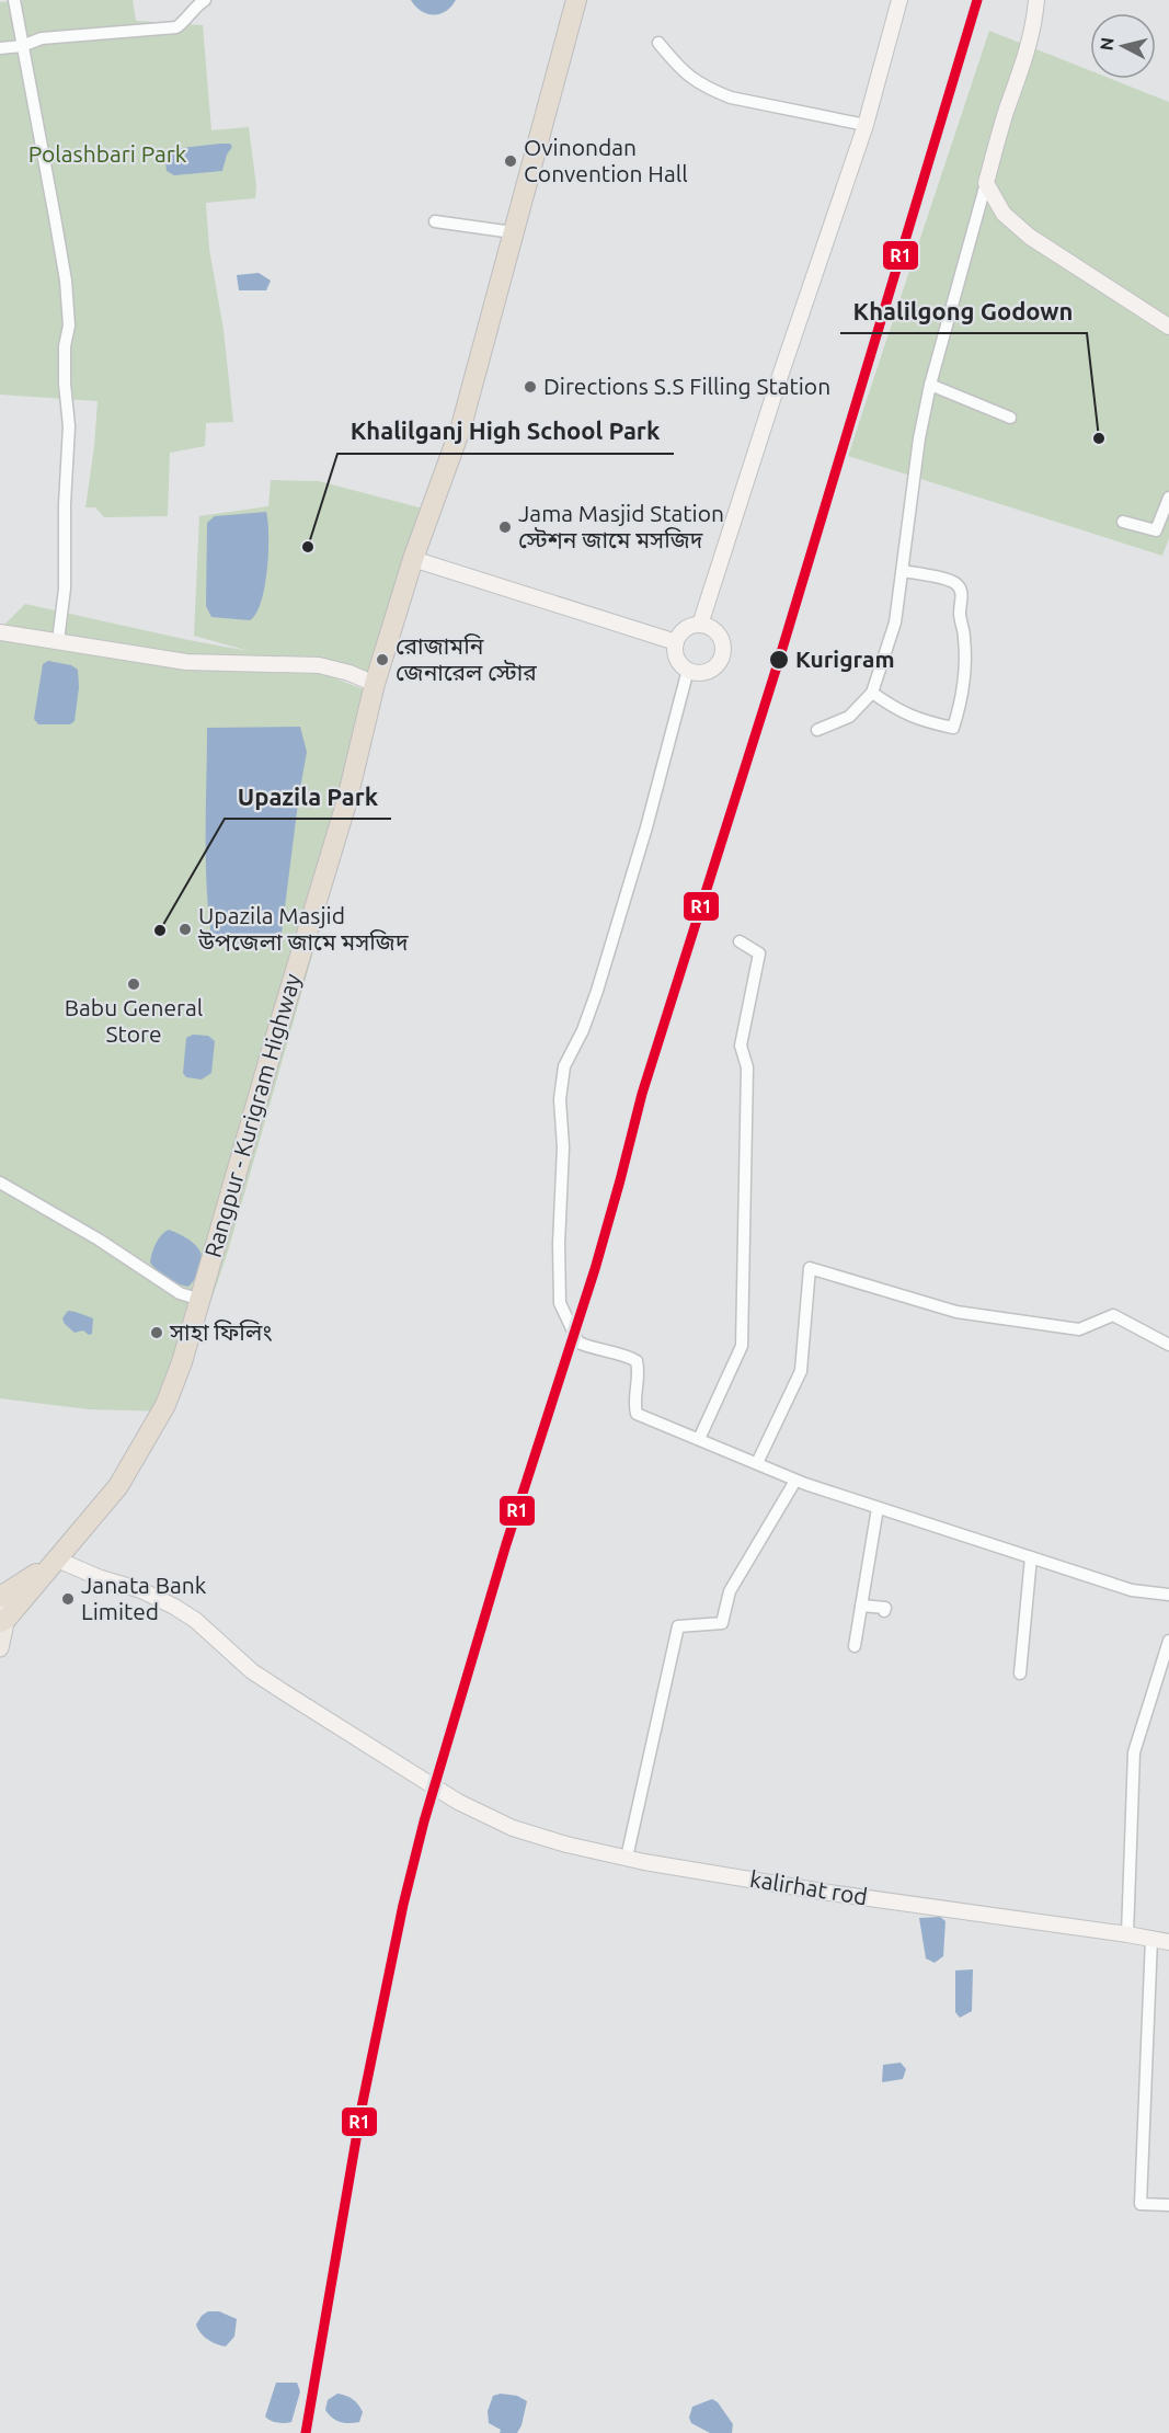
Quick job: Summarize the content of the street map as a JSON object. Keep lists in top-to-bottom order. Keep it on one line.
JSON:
{"streets":{"highway":["Rangpur - Kurigram Highway"],"street":["kalirhat rod"]},"crossings":[["Rangpur - Kurigram Highway","kalirhat rod"]],"parks":["Polashbari Park"],"places":["Ovinondan Convention Hall","Directions S.S Filling Station","Khalilgong Godown","Jama Masjid Station স্টেশন জামে মসজিদ","Khalilganj High School Park","রোজামনি জেনারেল স্টোর","Kurigram","Upazila Masjid উপজেলা জামে মসজিদ","Upazila Park","Babu General Store","সাহা ফিলিং","Janata Bank Limited"],"lines":["transit line R1"],"north":"left"}
